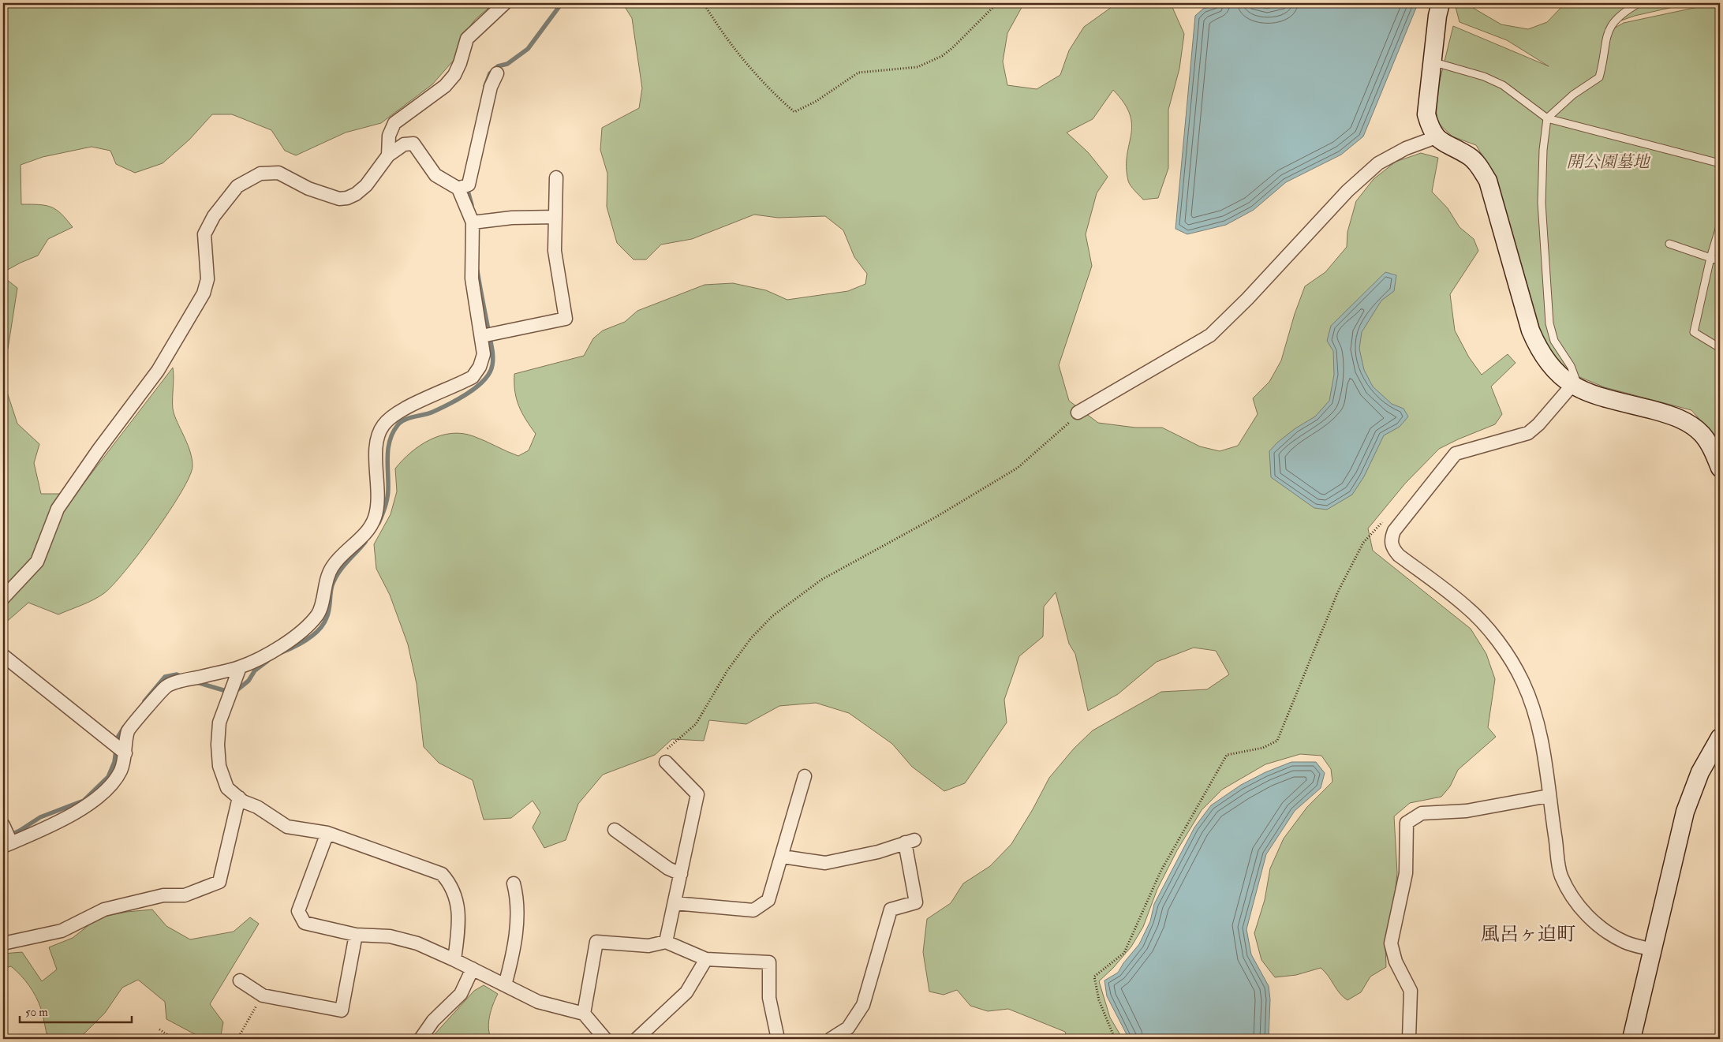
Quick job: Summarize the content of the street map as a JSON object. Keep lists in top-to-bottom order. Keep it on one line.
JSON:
{"districts":["風呂ヶ迫町"],"parks":["開公園墓地"],"scale_bar":"50 m"}
